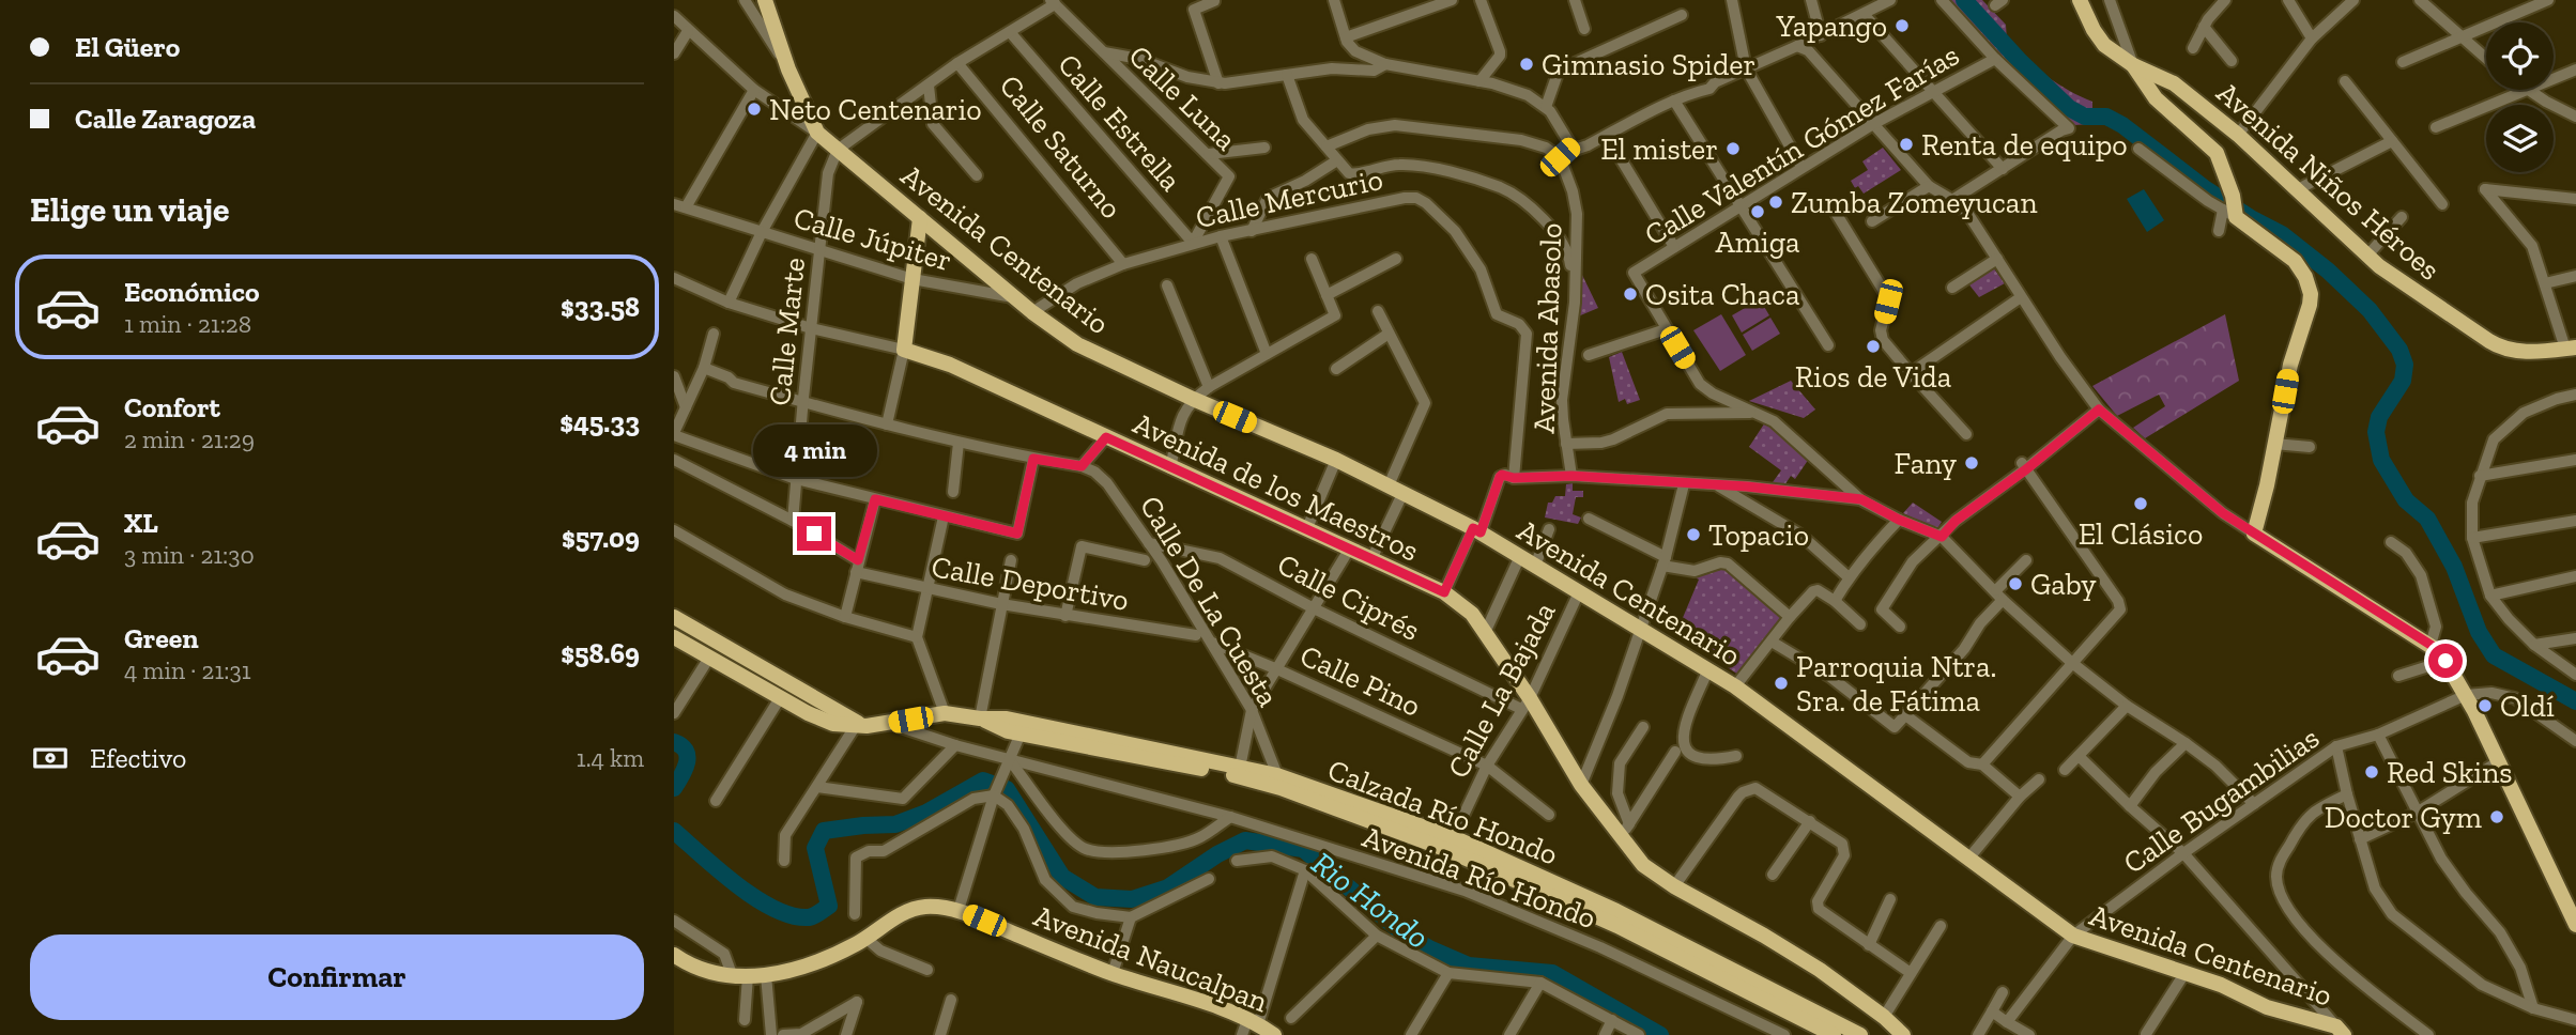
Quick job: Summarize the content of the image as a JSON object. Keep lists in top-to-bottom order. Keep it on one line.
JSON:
{"streets":{"main road":["Avenida Niños Héroes","Avenida Centenario","Avenida de los Maestros","Calzada Río Hondo","Avenida Naucalpan"],"street":["Calle Luna","Calle Estrella","Calle Valentín Gómez Farías","Calle Saturno","Calle Mercurio","Calle Júpiter","Avenida Abasolo","Calle Marte","Calle Deportivo","Calle Ciprés","Calle De La Cuesta","Calle Pino","Calle La Bajada","Calle Bugambilias","Avenida Río Hondo"]},"crossings":[["Calle Luna","Calle Estrella"],["Calle Luna","Calle Mercurio"],["Calle Estrella","Calle Mercurio"],["Calle Saturno","Calle Mercurio"],["Calle Mercurio","Avenida Centenario"],["Calle Júpiter","Avenida Centenario"],["Calle Júpiter","Calle Marte"],["Avenida Centenario","Calle Marte"],["Avenida Centenario","Calle La Bajada"],["Avenida Centenario","Calle Bugambilias"],["Calle Marte","Avenida de los Maestros"],["Calle Marte","Calle Deportivo"],["Calle Marte","Calle De La Cuesta"],["Avenida de los Maestros","Calle Ciprés"],["Avenida de los Maestros","Calle La Bajada"],["Calle Ciprés","Calle De La Cuesta"],["Calle Ciprés","Calle La Bajada"],["Calle De La Cuesta","Calle Pino"],["Calle De La Cuesta","Calzada Río Hondo"],["Calle Pino","Calle La Bajada"],["Calle La Bajada","Calzada Río Hondo"],["Calzada Río Hondo","Avenida Río Hondo"]],"water":["Rio Hondo"],"places":["Yapango","Gimnasio Spider","Neto Centenario","Renta de equipo","El mister","Zumba Zomeyucan","Amiga","Osita Chaca","Rios de Vida","Fany","El Clásico","Topacio","Gaby","Parroquia Ntra. Sra. de Fátima","Oldí","Red Skins","Doctor Gym"],"page":{"banner":["El Güero","Calle Zaragoza"],"heading":"Elige un viaje","list":[{"name":"Económico","note":"1 min · 21:28","value":"$33.58"},{"name":"Confort","note":"2 min · 21:29","value":"$45.33"},{"name":"XL","note":"3 min · 21:30","value":"$57.09"},{"name":"Green","note":"4 min · 21:31","value":"$58.69"}],"bubble":"4 min","pay":["Efectivo","1.4 km"],"buttons":"Confirmar"}}
